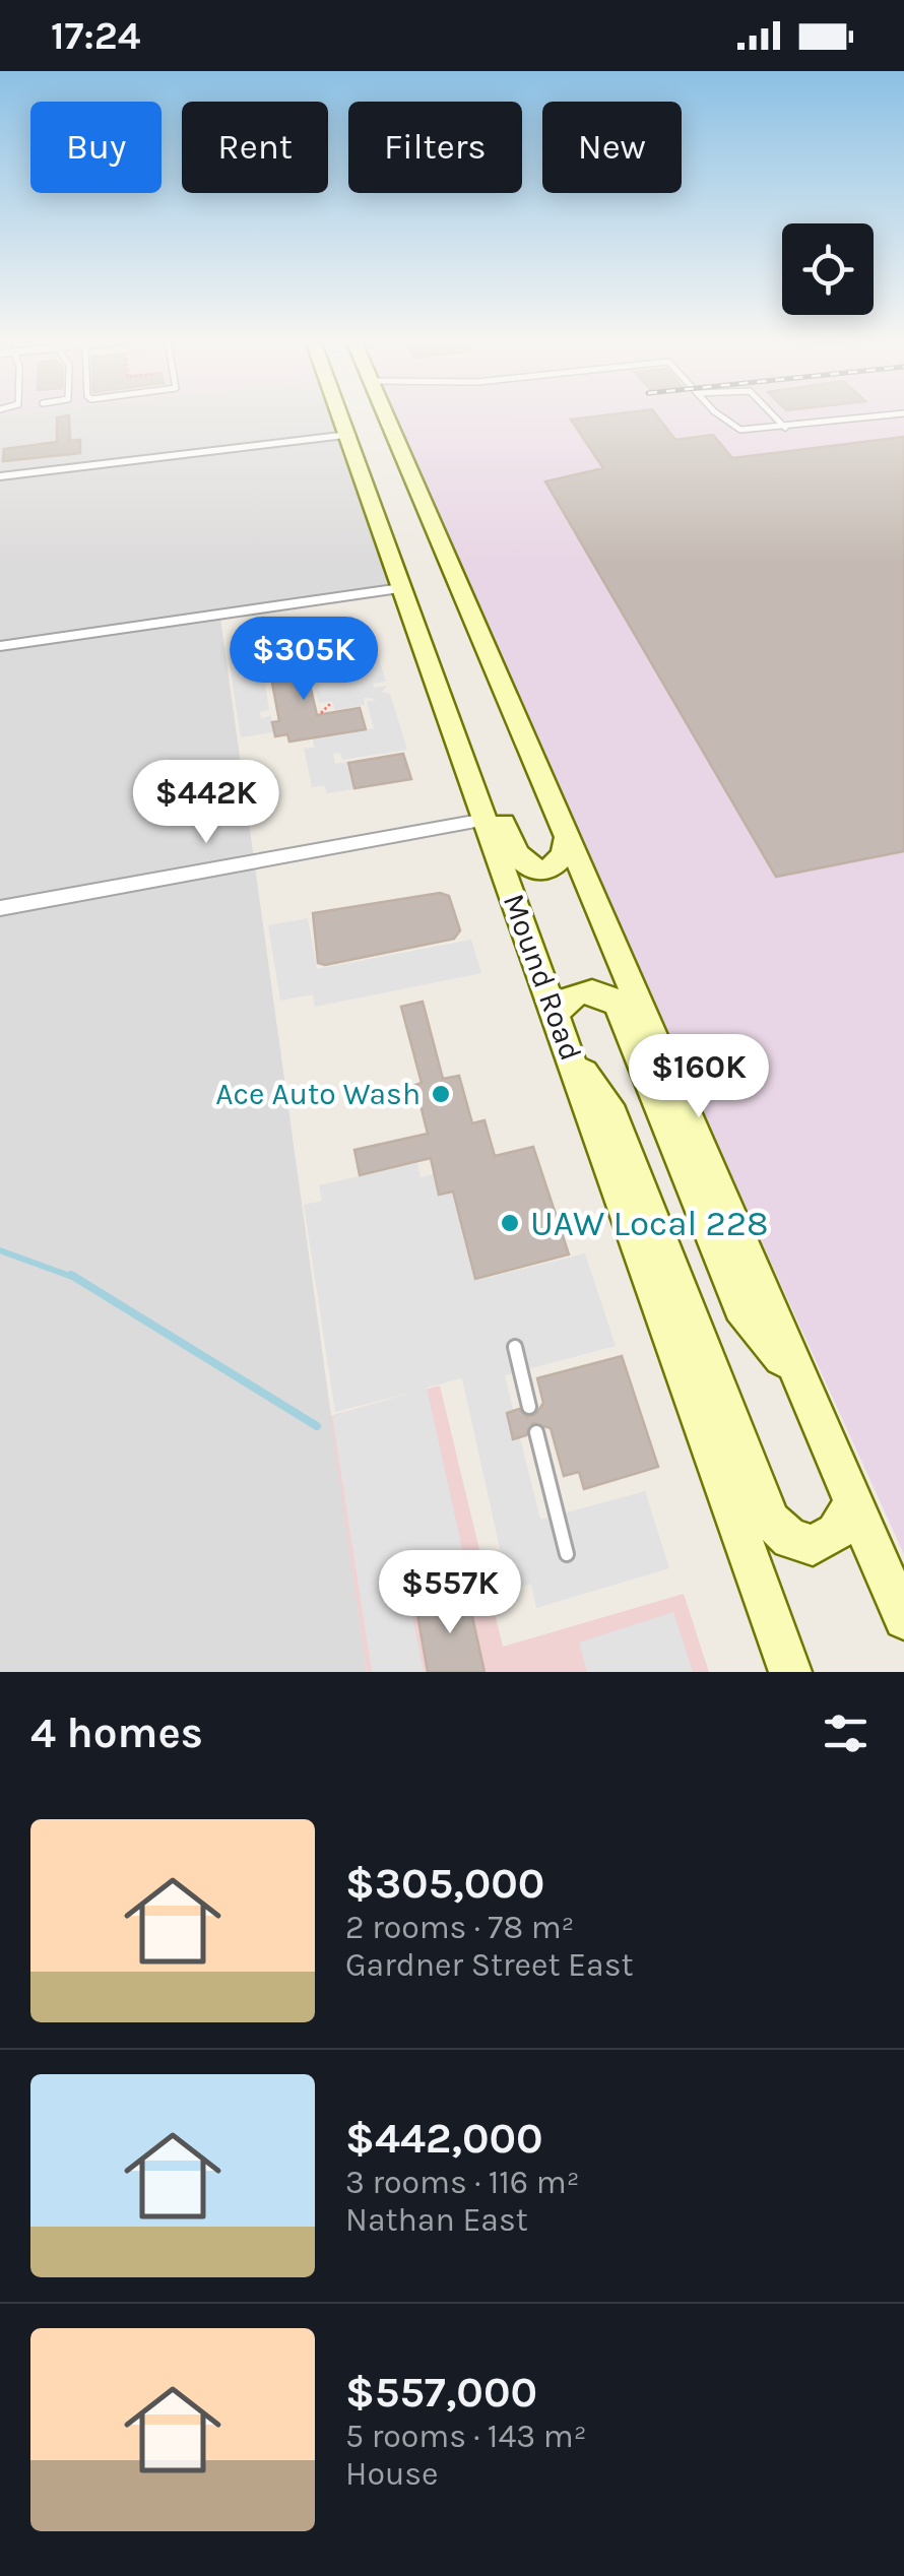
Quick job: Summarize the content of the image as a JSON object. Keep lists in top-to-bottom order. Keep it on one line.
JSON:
{"streets":{"main road":["Mound Road"]},"places":["Ace Auto Wash","UAW Local 228"],"page":{"status":"17:24","chip":["Buy","Rent","Filters","New"],"price":["$305K","$442K","$160K","$557K"],"heading":"4 homes","list":[{"name":"$305,000","note":"2 rooms · 78 m² · Gardner Street East"},{"name":"$442,000","note":"3 rooms · 116 m² · Nathan East"},{"name":"$557,000","note":"5 rooms · 143 m² · House"}]}}
